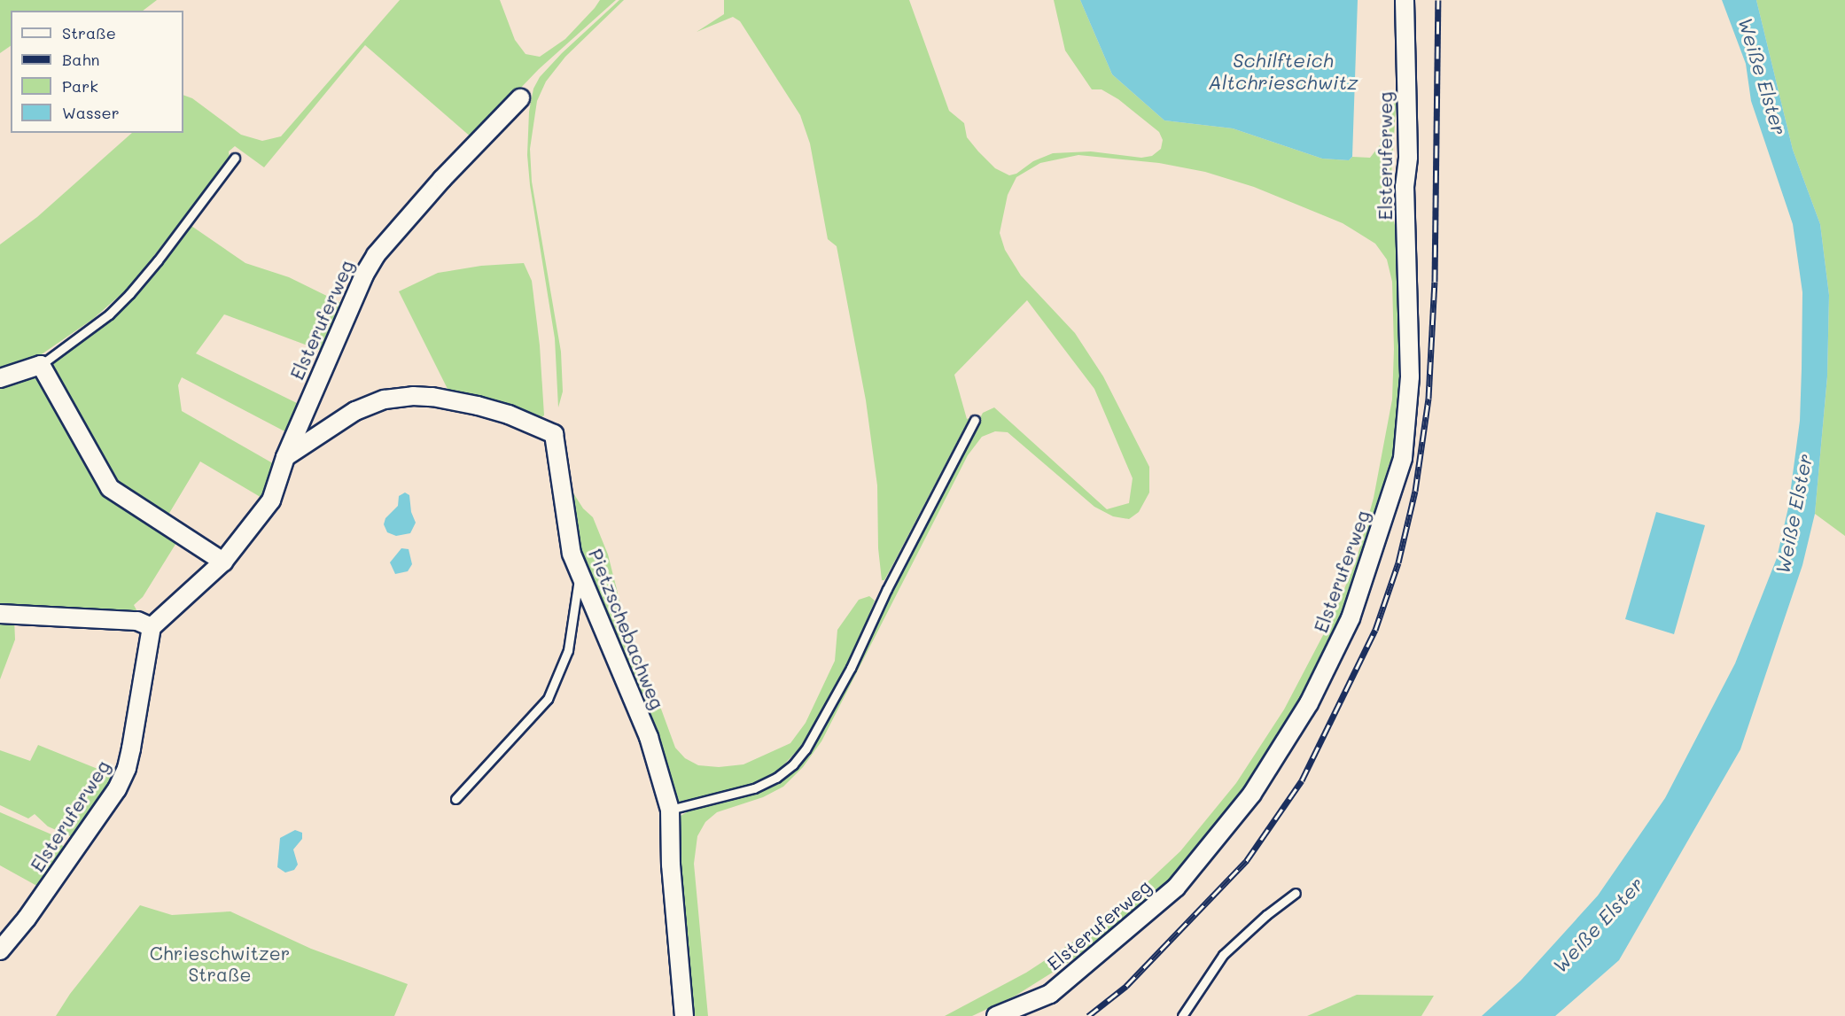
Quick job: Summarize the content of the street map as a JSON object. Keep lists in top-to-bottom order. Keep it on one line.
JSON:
{"streets":{"street":["Elsteruferweg","Pietzschebachweg"]},"crossings":[["Elsteruferweg","Pietzschebachweg"]],"water":["Schilfteich Altchrieschwitz","Weiße Elster"],"parks":["Chrieschwitzer Straße"],"legend":["Straße","Bahn","Park","Wasser"]}
